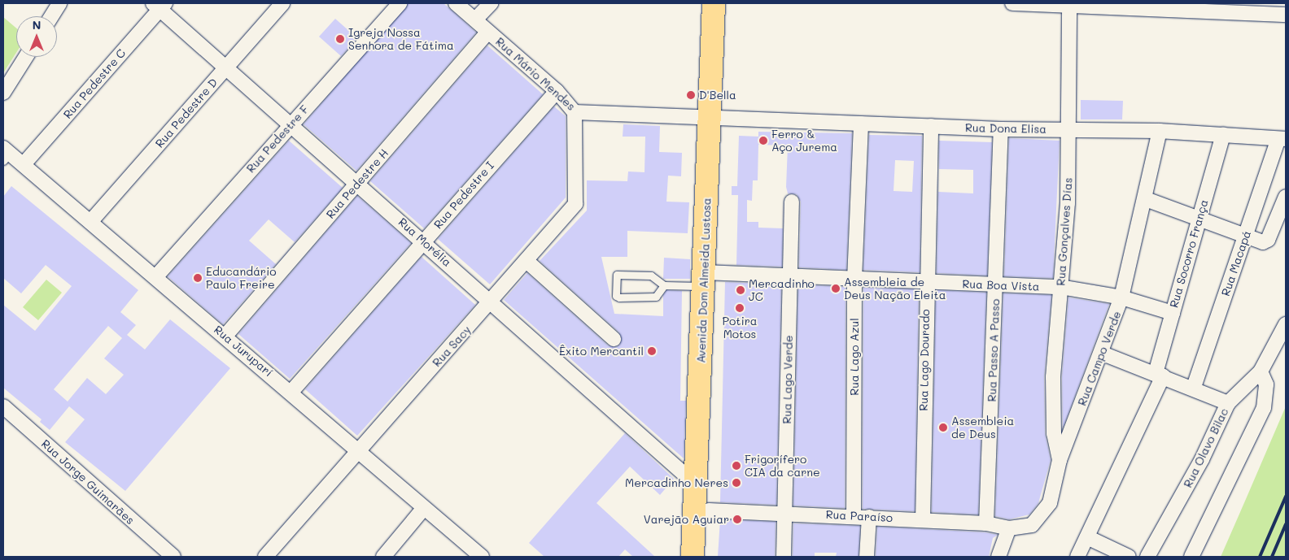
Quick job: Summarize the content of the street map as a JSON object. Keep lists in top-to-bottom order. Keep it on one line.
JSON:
{"streets":{"main road":["Avenida Dom Almeida Lustosa"],"street":["Rua Mário Mendes","Rua Pedestre C","Rua Pedestre D","Rua Dona Elisa","Rua Pedestre F","Rua Pedestre H","Rua Pedestre I","Rua Gonçalves Días","Rua Morélia","Rua Socorro França","Rua Macapá","Rua Boa Vista","Rua Sacy","Rua Passo A Passo","Rua Juruparí","Rua Lago Azul","Rua Campo Verde","Rua Lago Dourado","Rua Lago Verde","Rua Olavo Bilac","Rua Jorge Guimarães","Rua Paraíso"]},"crossings":[["Rua Mário Mendes","Rua Dona Elisa"],["Rua Mário Mendes","Rua Pedestre H"],["Rua Mário Mendes","Rua Pedestre I"],["Rua Mário Mendes","Avenida Dom Almeida Lustosa"],["Rua Mário Mendes","Rua Sacy"],["Rua Pedestre C","Rua Morélia"],["Rua Pedestre C","Rua Juruparí"],["Rua Pedestre D","Rua Morélia"],["Rua Pedestre D","Rua Juruparí"],["Rua Dona Elisa","Rua Gonçalves Días"],["Rua Dona Elisa","Rua Socorro França"],["Rua Dona Elisa","Rua Macapá"],["Rua Dona Elisa","Avenida Dom Almeida Lustosa"],["Rua Dona Elisa","Rua Passo A Passo"],["Rua Dona Elisa","Rua Lago Azul"],["Rua Dona Elisa","Rua Campo Verde"],["Rua Dona Elisa","Rua Lago Dourado"],["Rua Pedestre F","Rua Morélia"],["Rua Pedestre F","Rua Juruparí"],["Rua Pedestre H","Rua Morélia"],["Rua Pedestre H","Rua Juruparí"],["Rua Pedestre I","Rua Morélia"],["Rua Pedestre I","Rua Juruparí"],["Rua Gonçalves Días","Rua Boa Vista"],["Rua Gonçalves Días","Rua Campo Verde"],["Rua Morélia","Avenida Dom Almeida Lustosa"],["Rua Morélia","Rua Sacy"],["Rua Socorro França","Rua Boa Vista"],["Avenida Dom Almeida Lustosa","Rua Boa Vista"],["Avenida Dom Almeida Lustosa","Rua Paraíso"],["Rua Boa Vista","Rua Passo A Passo"],["Rua Boa Vista","Rua Lago Azul"],["Rua Boa Vista","Rua Campo Verde"],["Rua Boa Vista","Rua Lago Dourado"],["Rua Boa Vista","Rua Lago Verde"],["Rua Sacy","Rua Juruparí"],["Rua Passo A Passo","Rua Paraíso"],["Rua Lago Azul","Rua Paraíso"],["Rua Campo Verde","Rua Paraíso"],["Rua Lago Dourado","Rua Paraíso"],["Rua Lago Verde","Rua Paraíso"]],"places":["Igreja Nossa Senhora de Fátima","D'Bella","Ferro & Aço Jurema","Educandário Paulo Freire","Assembleia de Deus Nação Eleita","Mercadinho JC","Potira Motos","Êxito Mercantil","Assembleia de Deus","Frigorífero CIA da carne","Mercadinho Neres","Varejão Aguiar"],"north":"top"}
